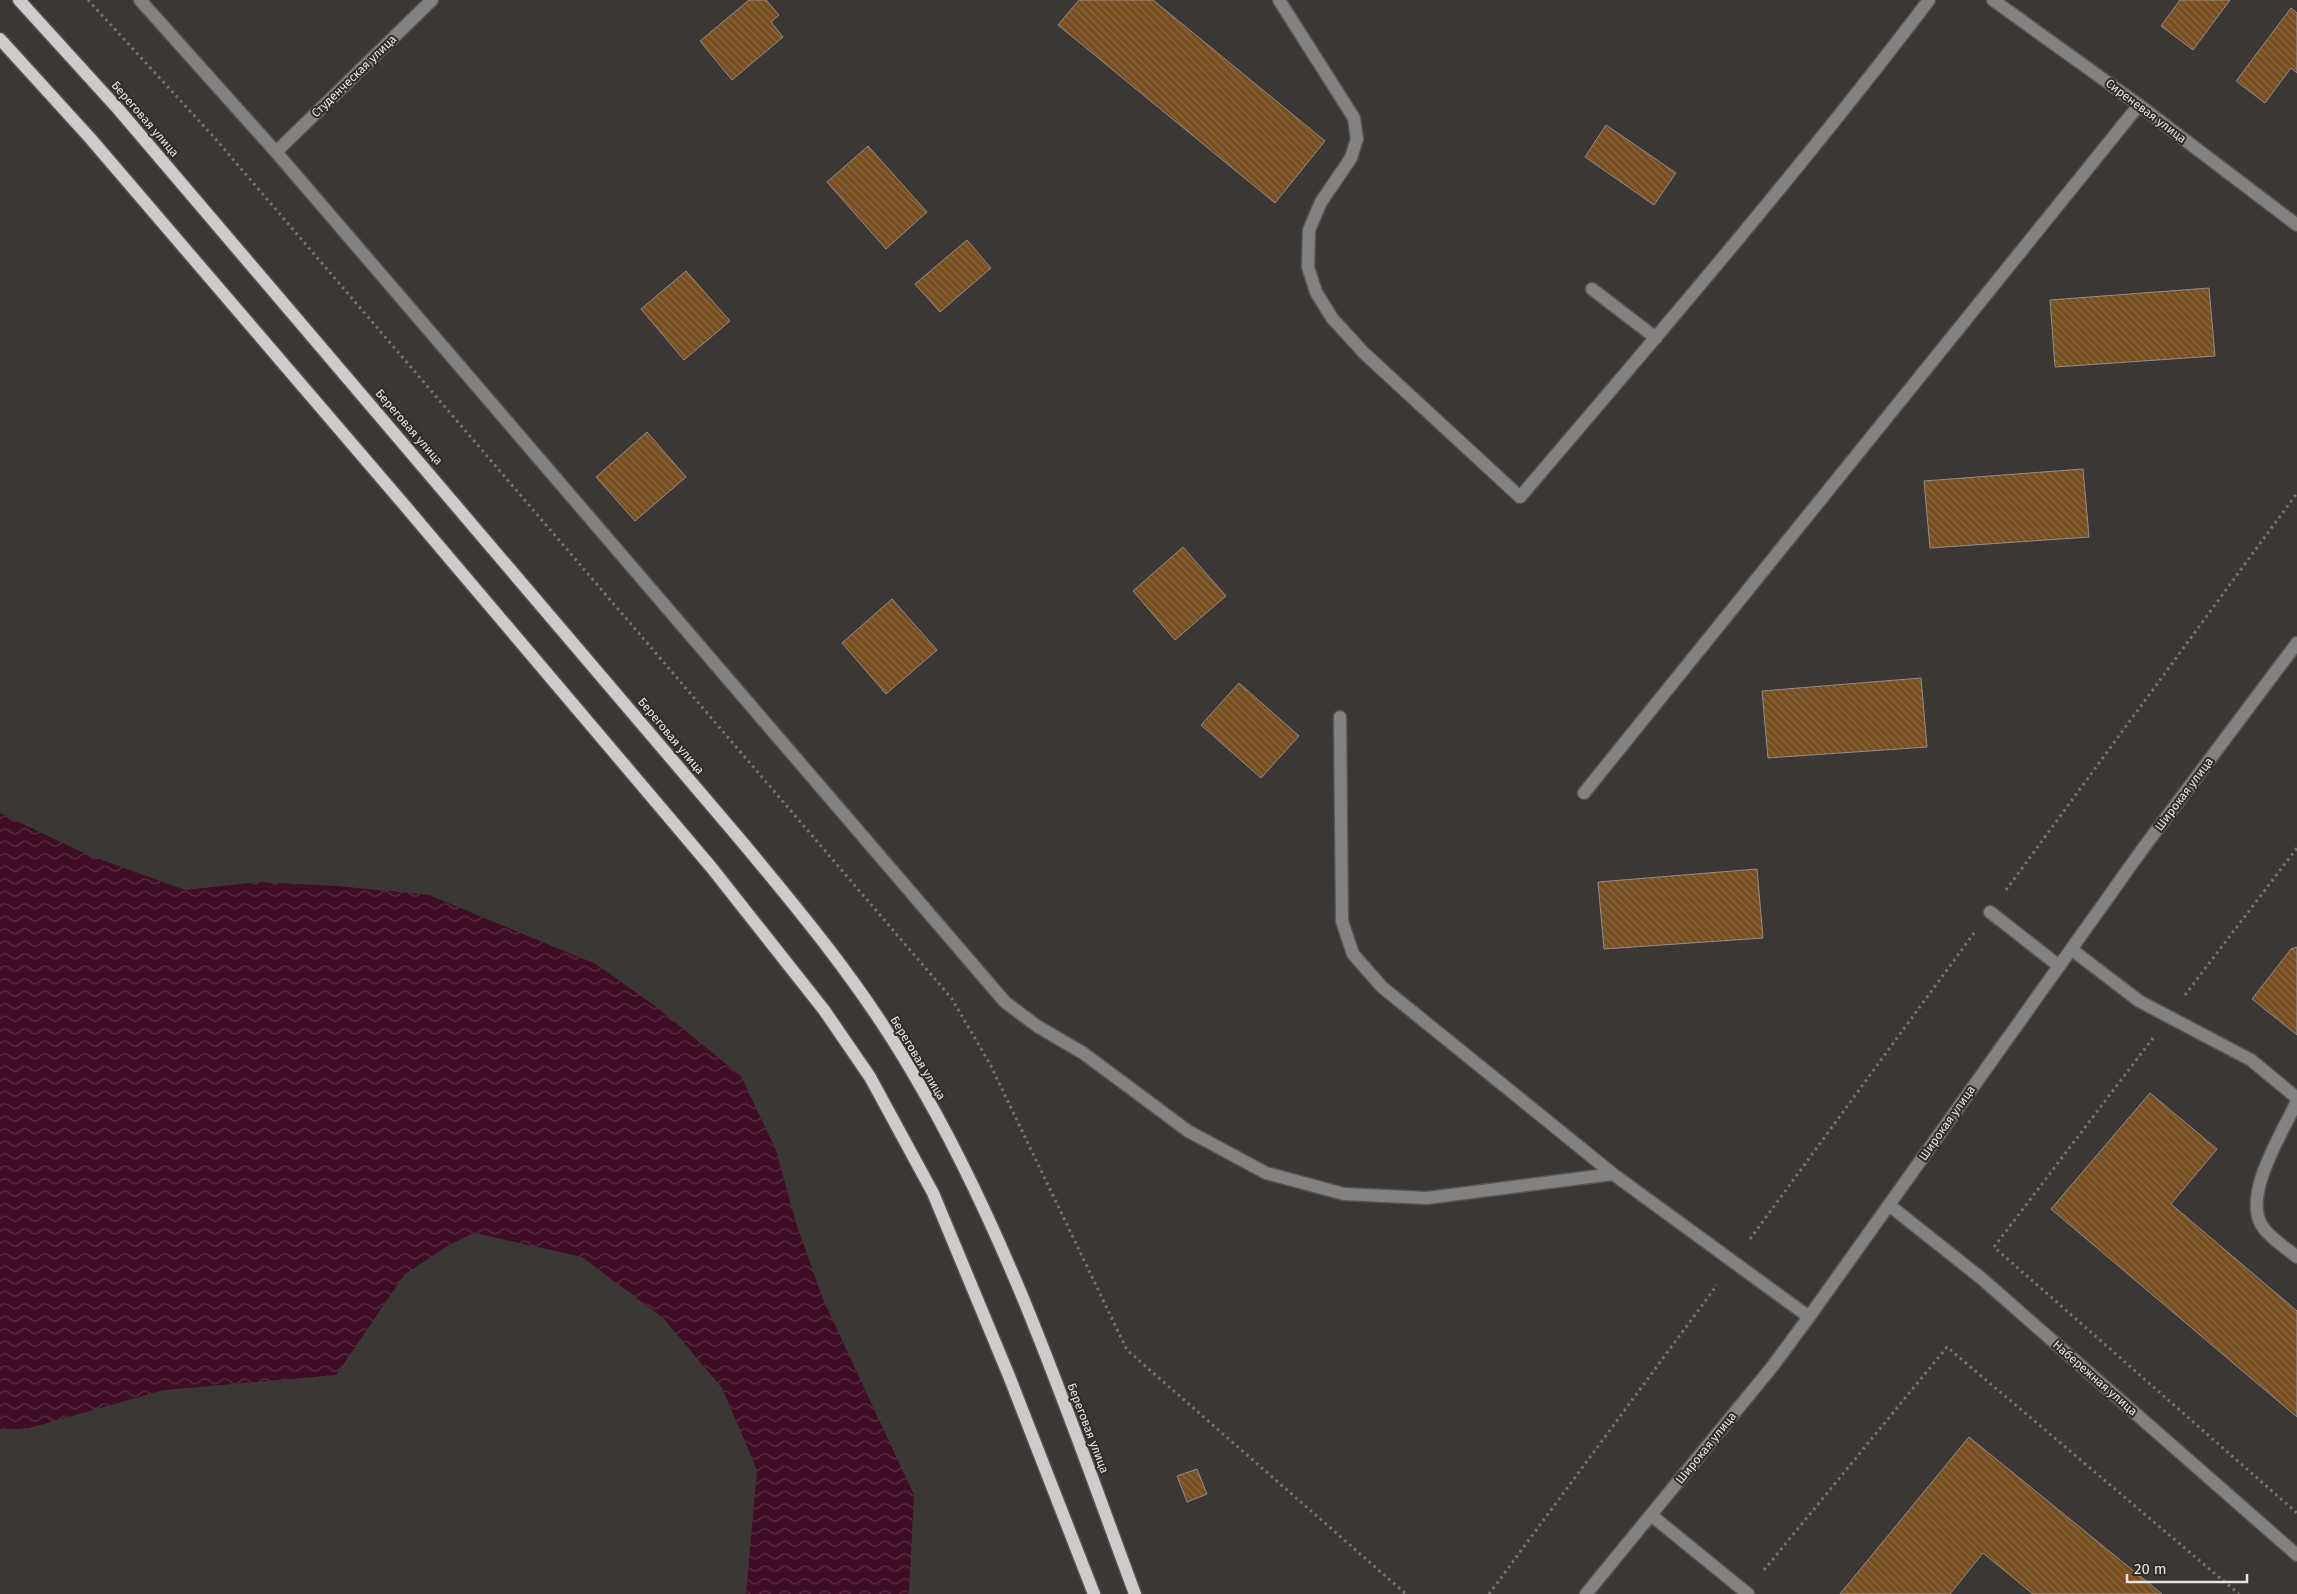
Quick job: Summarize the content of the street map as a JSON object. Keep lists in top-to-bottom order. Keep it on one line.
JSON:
{"streets":{"main road":["Береговая улица"],"street":["Студенческая улица","Сиреневая улица","Широкая улица","Набережная улица"]},"crossings":[["Широкая улица","Набережная улица"]],"scale_bar":"20 m"}
